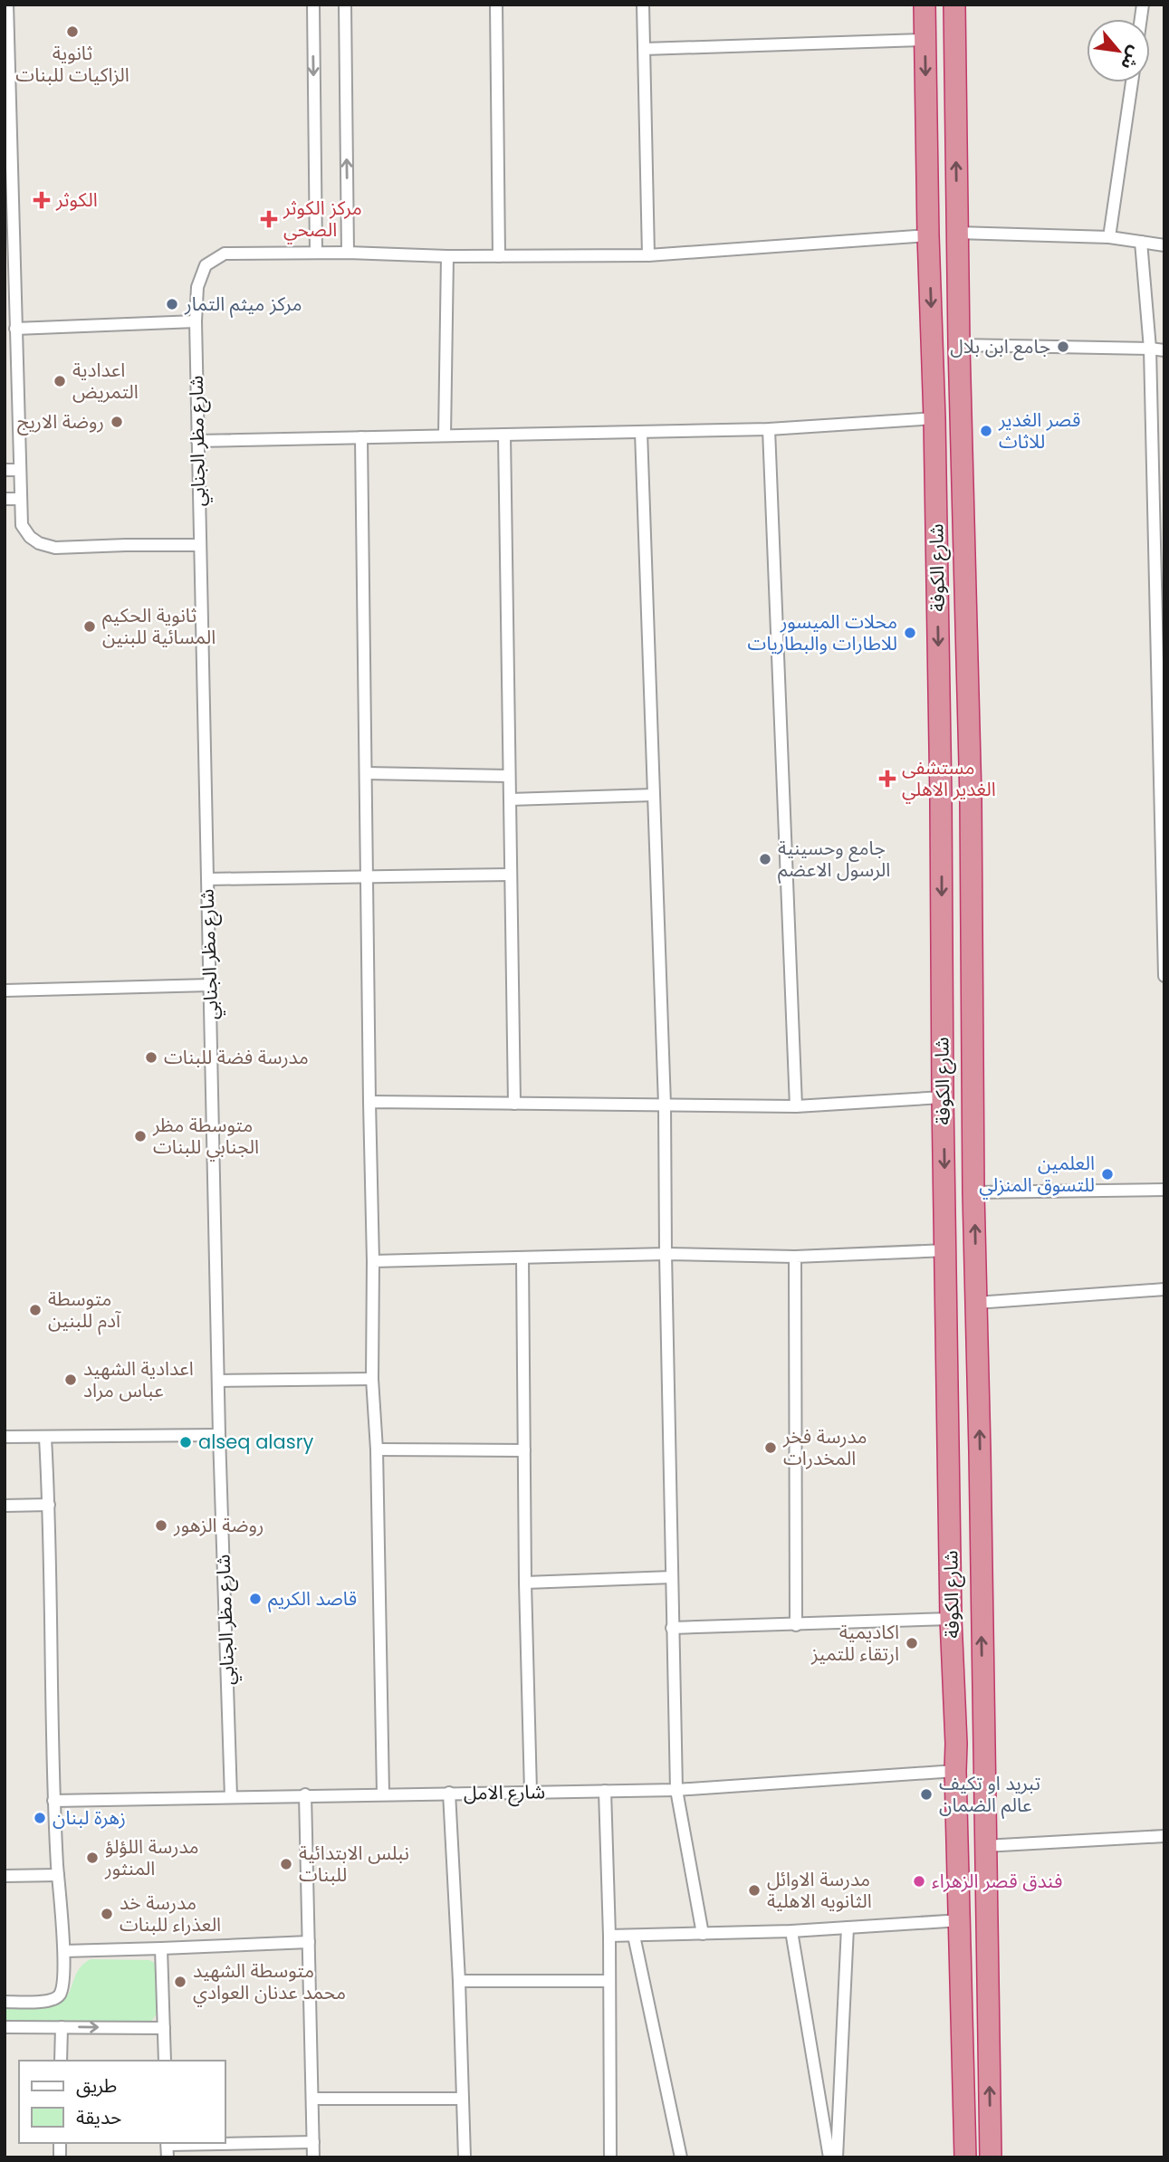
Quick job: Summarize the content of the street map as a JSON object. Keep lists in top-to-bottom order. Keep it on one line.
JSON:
{"streets":{"highway":["شارع الكوفة"],"street":["شارع مظر الجنابي","شارع الامل"]},"crossings":[["شارع مظر الجنابي","شارع الامل"],["شارع الكوفة","شارع الامل"]],"places":{"other":["ثانوية الزاكيات للبنات","مركز ميثم التمار","جامع ابن بلال","اعدادية التمريض","روضة الاريج","قصر الغدير للاثاث","ثانوية الحكيم المسائية للبنين","محلات الميسور للاطارات والبطاريات","جامع وحسينية الرسول الاعضم","مدرسة فضة للبنات","متوسطة مظر الجنابي للبنات","العلمين للتسوق المنزلي","متوسطة آدم للبنين","اعدادية الشهيد عباس مراد","alseq alasry","مدرسة فخر المخدرات","روضة الزهور","قاصد الكريم","اكاديمية ارتقاء للتميز","تبريد او تكيف عالم الضمان","زهرة لبنان","مدرسة اللؤلؤ المنثور","نبلس الابتدائية للبنات","فندق قصر الزهراء","مدرسة الاوائل الثانويه الاهلية","مدرسة خد العذراء للبنات","متوسطة الشهيد محمد عدنان العوادي"],"health":["الكوثر","مركز الكوثر الصحي","مستشفى الغدير الاهلي"]},"legend":["طريق","حديقة"],"north":"bottom right"}
